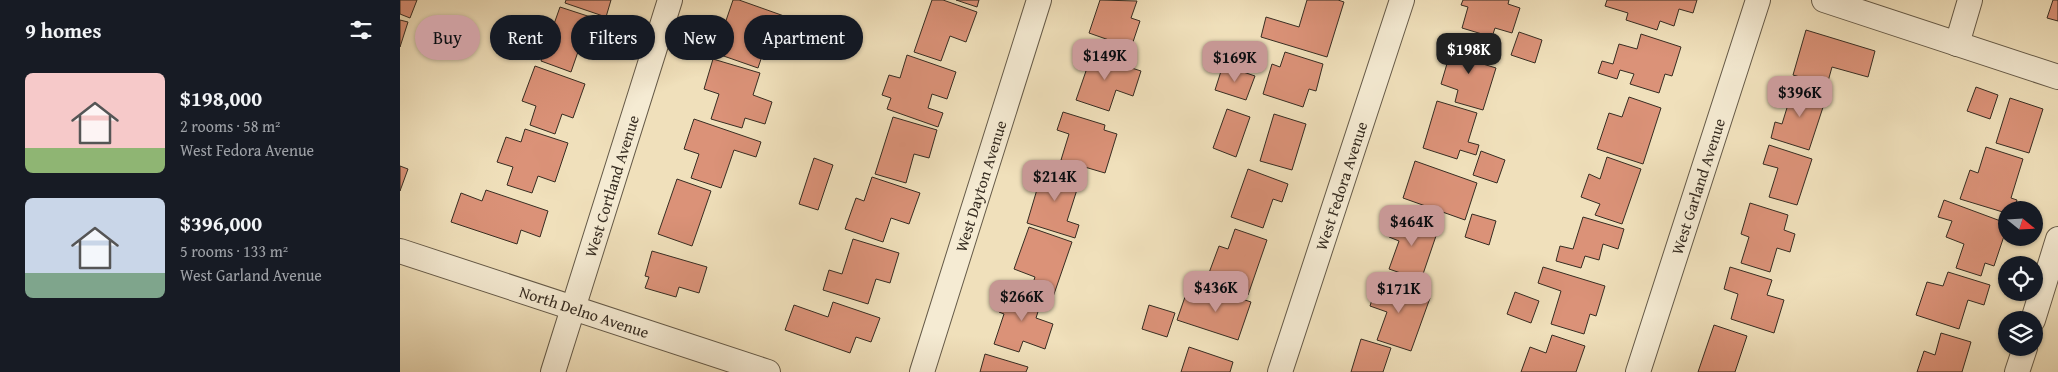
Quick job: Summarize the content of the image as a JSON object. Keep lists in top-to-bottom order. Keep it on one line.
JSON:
{"streets":{"street":["West Cortland Avenue","West Dayton Avenue","West Fedora Avenue","West Garland Avenue","North Delno Avenue"]},"crossings":[["West Cortland Avenue","North Delno Avenue"]],"north":"right","page":{"heading":"9 homes","chip":["Buy","Rent","Filters","New","Apartment"],"price":["$198K","$149K","$169K","$396K","$214K","$464K","$436K","$171K","$266K"],"list":[{"name":"$198,000","note":"2 rooms · 58 m² · West Fedora Avenue"},{"name":"$396,000","note":"5 rooms · 133 m² · West Garland Avenue"}]}}
